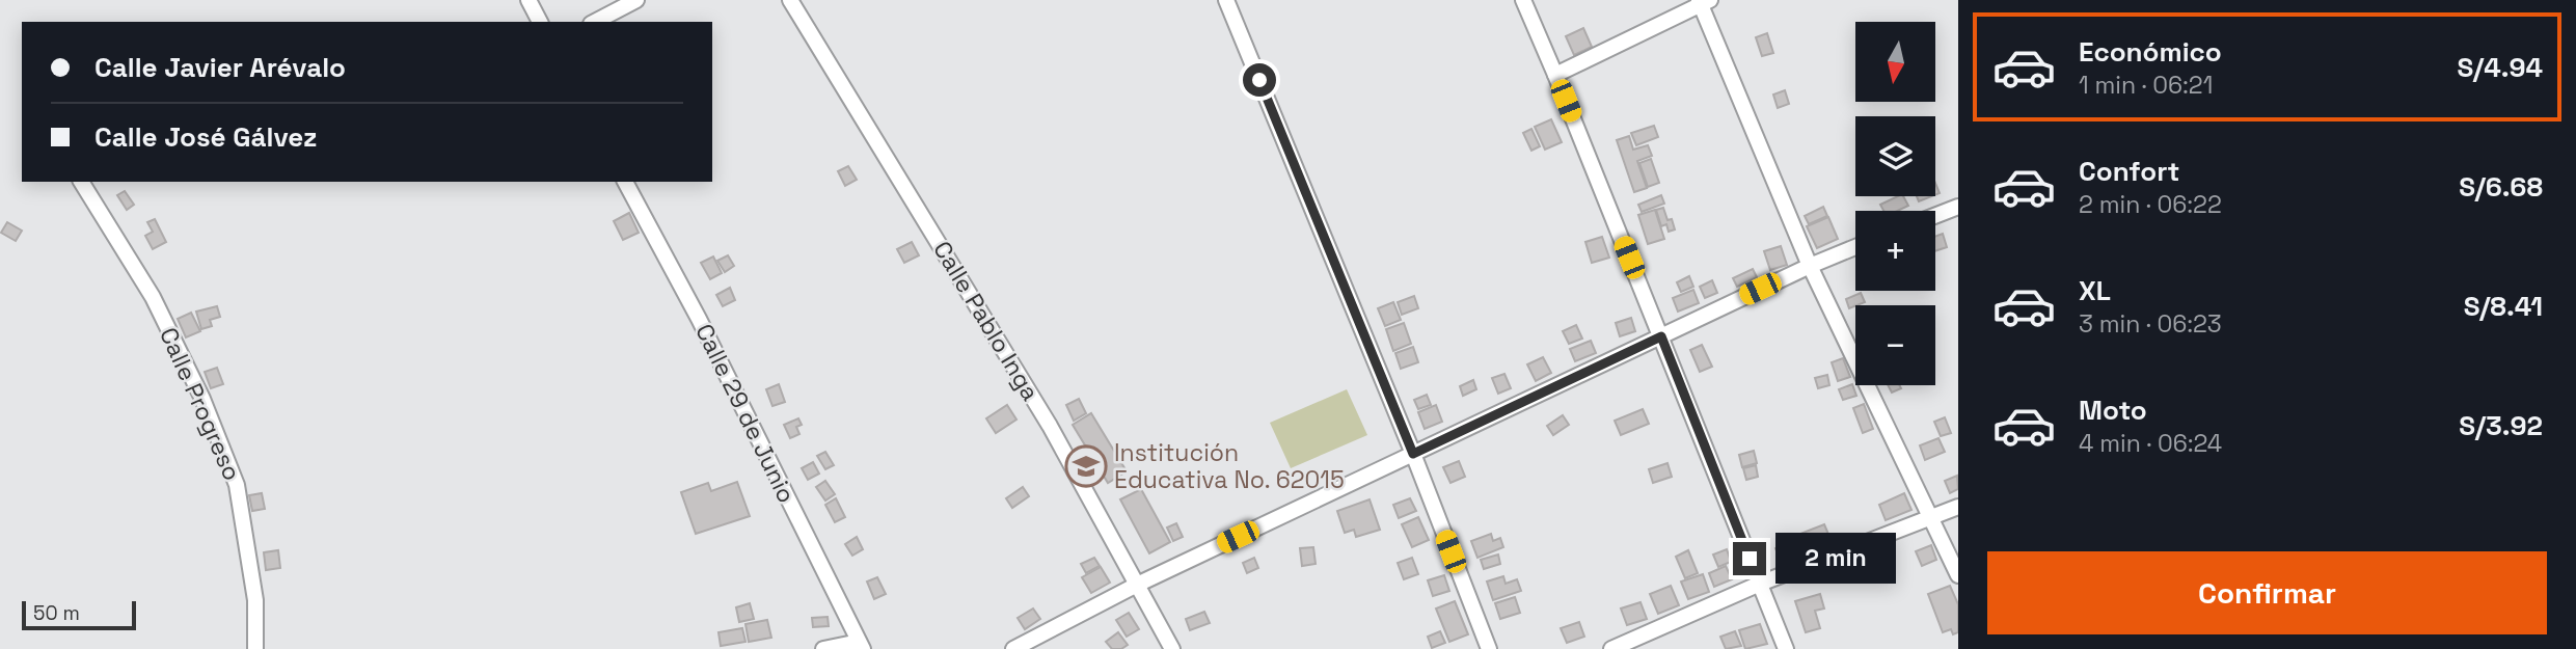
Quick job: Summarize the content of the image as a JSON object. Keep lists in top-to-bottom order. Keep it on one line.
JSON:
{"streets":{"street":["Calle Pablo Inga","Calle Progreso","Calle 29 de Junio"]},"places":{"school or university":["Institución Educativa No. 62015"]},"scale_bar":"50 m","north":"bottom","page":{"list":[{"name":"Económico","note":"1 min · 06:21","value":"S/4.94"},{"name":"Confort","note":"2 min · 06:22","value":"S/6.68"},{"name":"XL","note":"3 min · 06:23","value":"S/8.41"},{"name":"Moto","note":"4 min · 06:24","value":"S/3.92"}],"map_buttons":["+","−"],"banner":["Calle Javier Arévalo","Calle José Gálvez"],"bubble":"2 min","buttons":"Confirmar","scale":"50 m"}}
